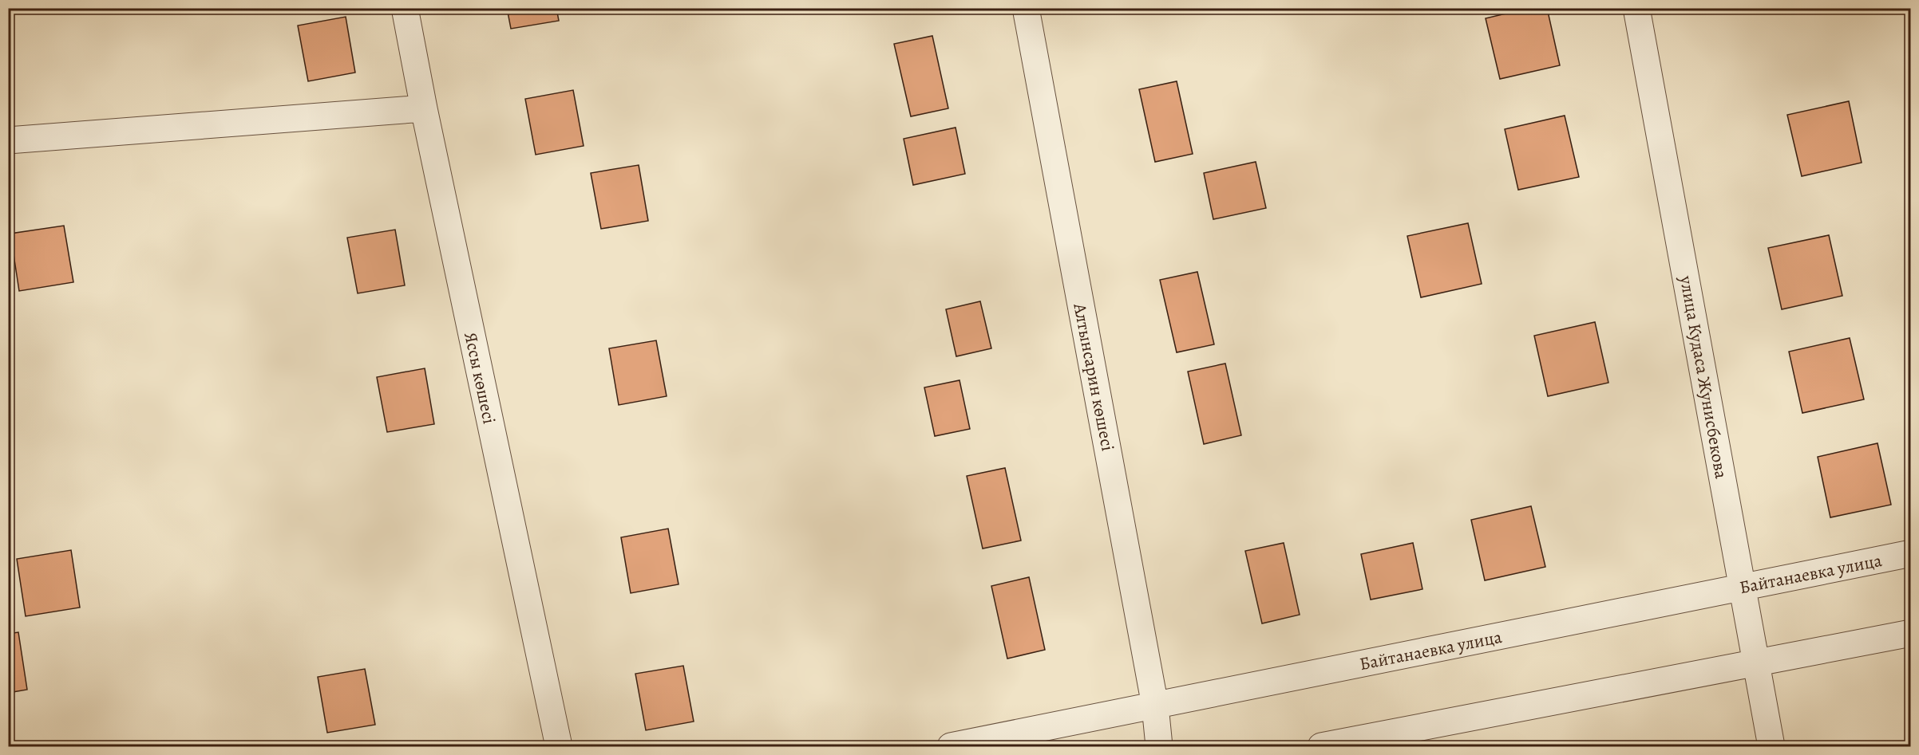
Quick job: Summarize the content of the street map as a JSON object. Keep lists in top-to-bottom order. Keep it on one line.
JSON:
{"streets":{"street":["Алтынсарин көшесі","улица Кудаса Жунисбекова","Яссы көшесі","Байтанаевка улица"]},"crossings":[["Алтынсарин көшесі","Байтанаевка улица"],["улица Кудаса Жунисбекова","Байтанаевка улица"]]}
